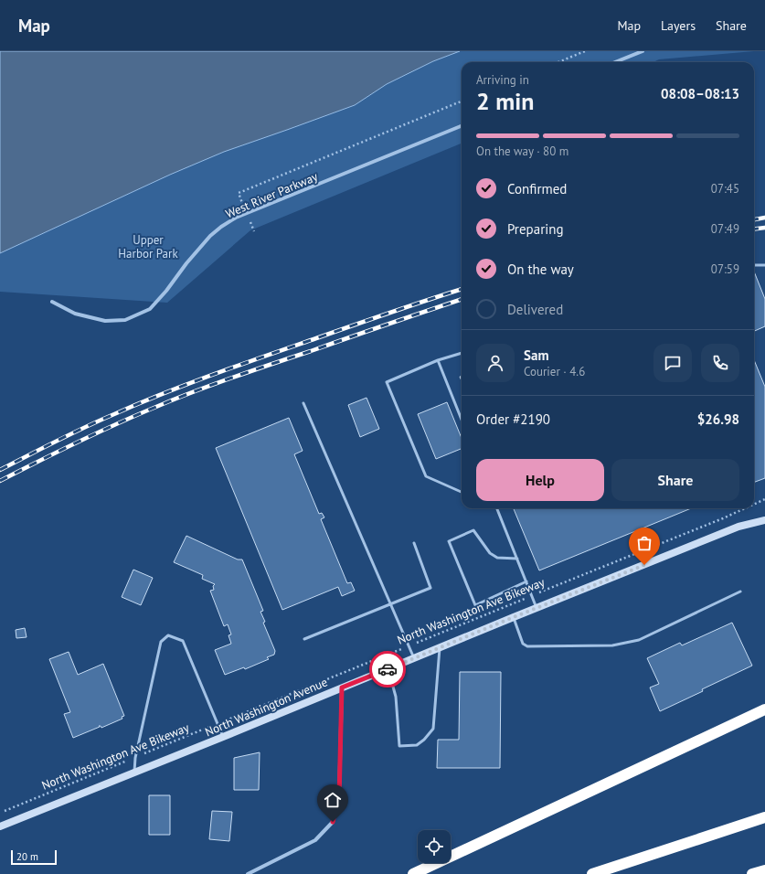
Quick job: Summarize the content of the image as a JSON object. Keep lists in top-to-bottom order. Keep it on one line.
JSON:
{"streets":{"street":["West River Parkway","North Washington Avenue"],"path":["North Washington Ave Bikeway"]},"parks":["Upper Harbor Park"],"scale_bar":"20 m","page":{"header":"Map","nav":["Map","Layers","Share"],"heading":["2 min","Arriving in","08:08–08:13"],"panel":["Sam","Courier · 4.6","Order #2190","$26.98"],"bar":"On the way · 80 m","list":[["Confirmed","07:45"],["Preparing","07:49"],["On the way","07:59"],"Delivered"],"buttons":["Help","Share"],"scale":"20 m"}}
